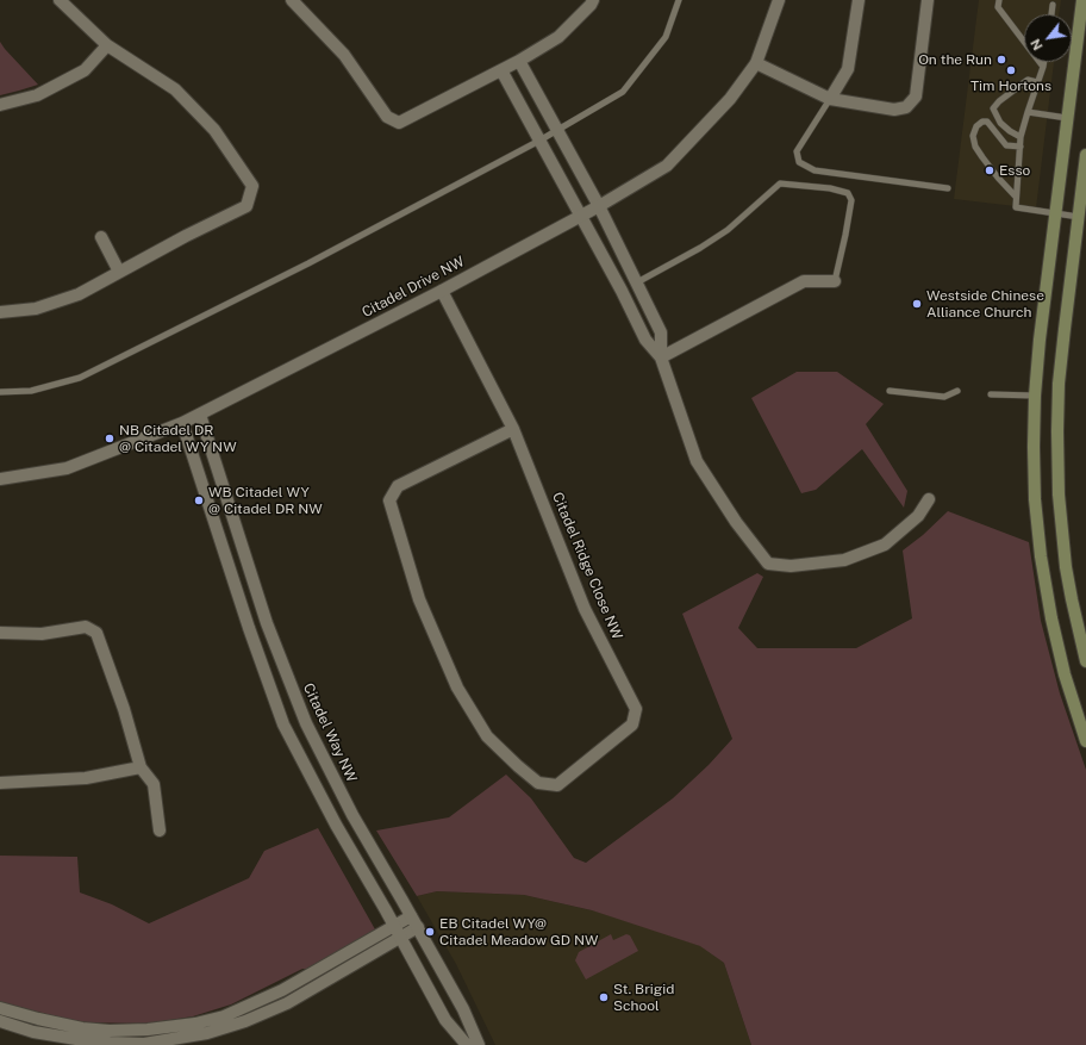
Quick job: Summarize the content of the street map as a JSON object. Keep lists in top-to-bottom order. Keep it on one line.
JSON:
{"streets":{"street":["Citadel Drive NW","Citadel Ridge Close NW","Citadel Way NW"]},"crossings":[["Citadel Drive NW","Citadel Ridge Close NW"],["Citadel Drive NW","Citadel Way NW"]],"places":["On the Run","Tim Hortons","Esso","Westside Chinese Alliance Church","NB Citadel DR @ Citadel WY NW","WB Citadel WY @ Citadel DR NW","EB Citadel WY@ Citadel Meadow GD NW","St. Brigid School"],"north":"bottom left"}
